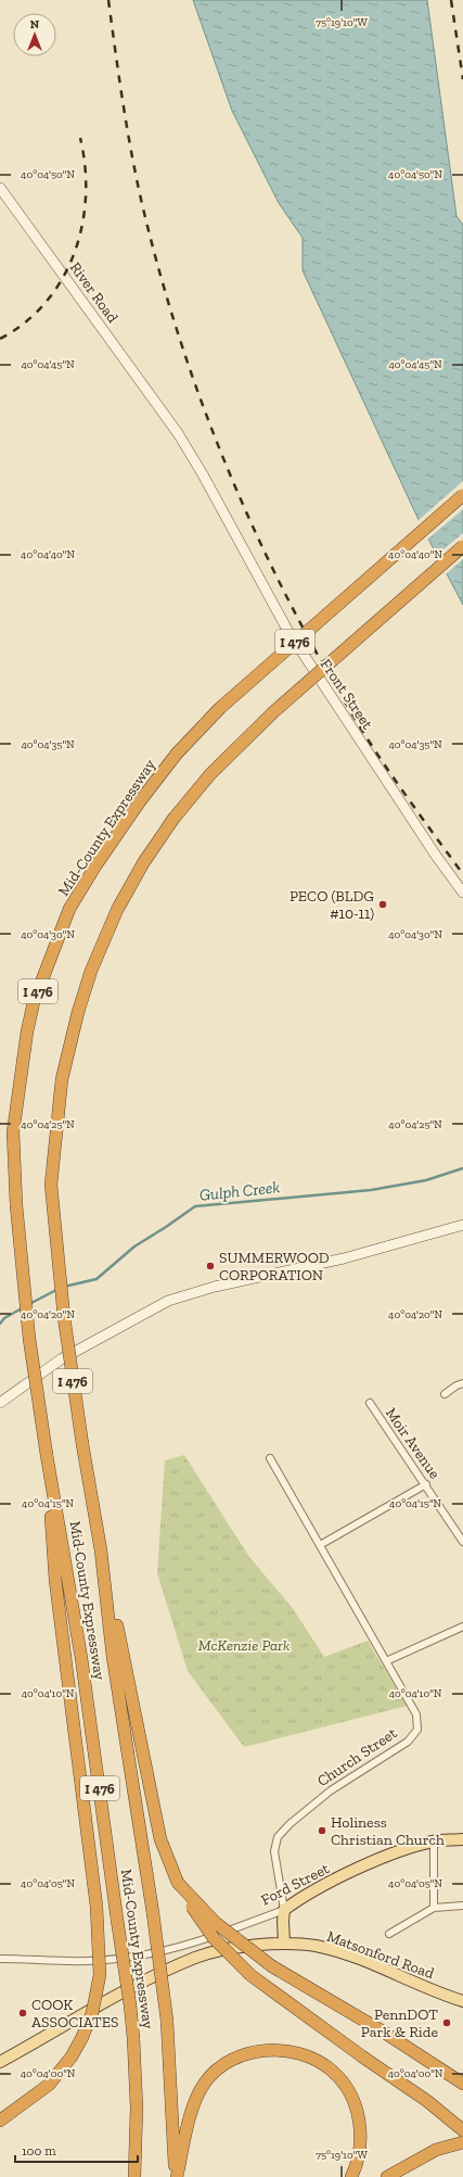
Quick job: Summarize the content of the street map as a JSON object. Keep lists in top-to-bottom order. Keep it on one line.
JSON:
{"streets":{"highway":["I 476","Mid-County Expressway"],"main road":["River Road","Front Street","Church Street","Ford Street","Matsonford Road"],"street":["Moir Avenue"]},"crossings":[["River Road","Front Street"],["Church Street","Ford Street"],["Church Street","Matsonford Road"]],"water":["Gulph Creek"],"parks":["McKenzie Park"],"places":["PECO (BLDG #10-11)","SUMMERWOOD CORPORATION","Holiness Christian Church","COOK ASSOCIATES","PennDOT Park & Ride"],"scale_bar":"100 m","north":"top","coordinates":["75°19'10\"W","40°04'50\"N","40°04'45\"N","40°04'40\"N","40°04'35\"N","40°04'30\"N","40°04'25\"N","40°04'20\"N","40°04'15\"N","40°04'10\"N","40°04'05\"N","40°04'00\"N"]}
